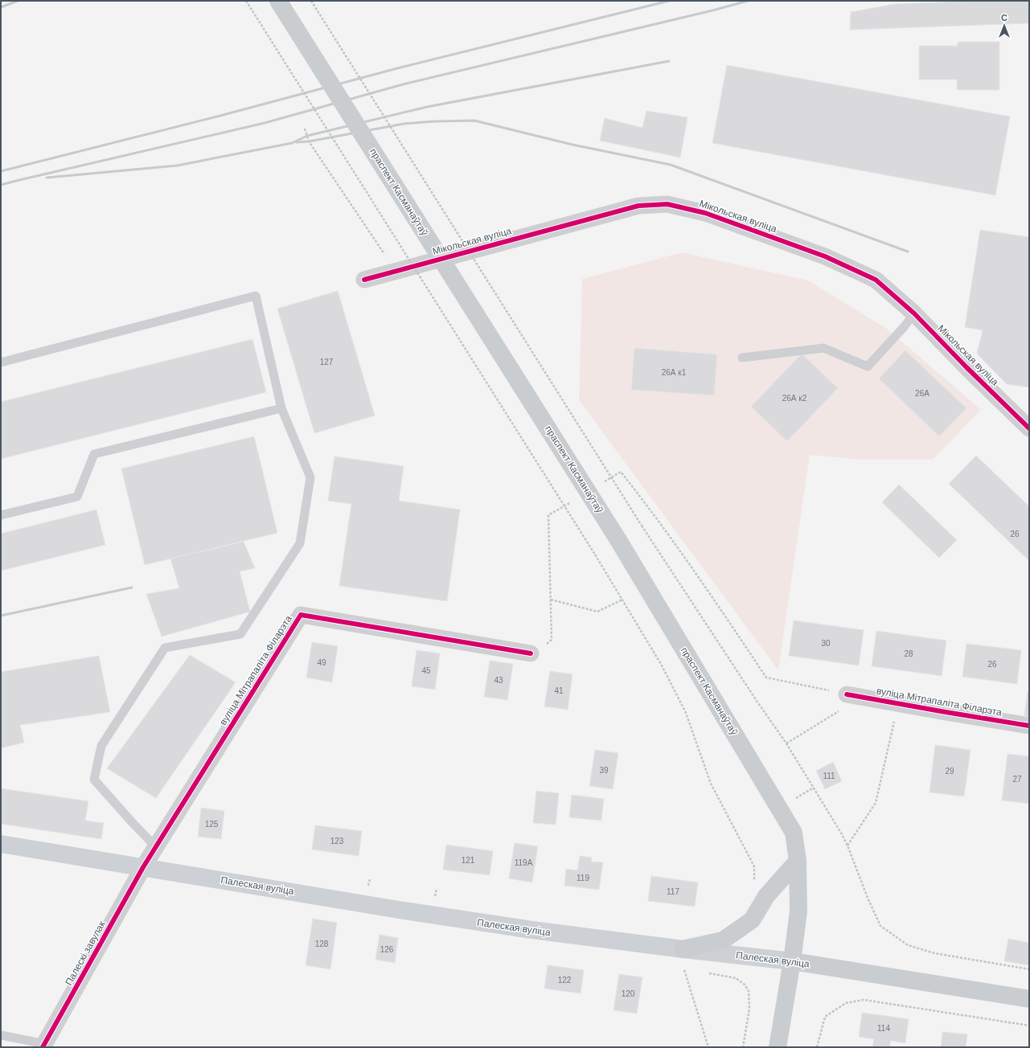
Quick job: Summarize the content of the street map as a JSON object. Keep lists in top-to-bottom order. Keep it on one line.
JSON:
{"streets":{"main road":["праспект Касманаўтаў","Палеская вуліца"],"street":["Мікольская вуліца","вуліца Мітрапаліта Філарэта","Палескі завулак"]},"crossings":[["праспект Касманаўтаў","Палеская вуліца"],["вуліца Мітрапаліта Філарэта","Палеская вуліца"],["вуліца Мітрапаліта Філарэта","Палескі завулак"],["Палеская вуліца","Палескі завулак"]],"house_numbers":["127","26А к1","26А","26А к2","26","30","28","49","26","45","43","41","39","29","111","27","125","123","121","119А","119","117","128","126","122","120","114"],"north":"top"}
